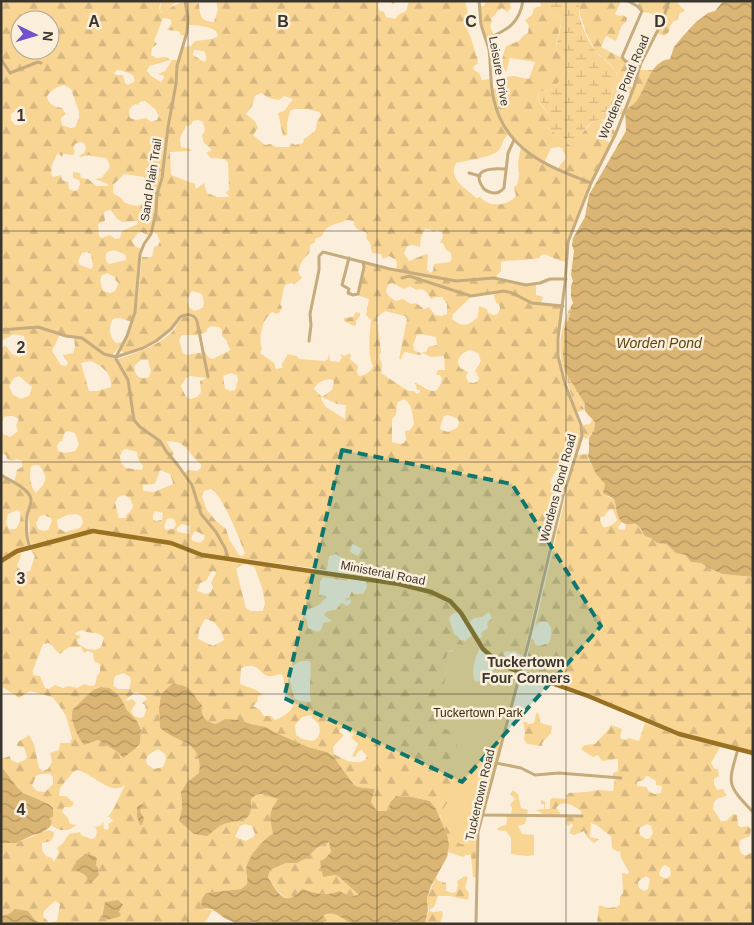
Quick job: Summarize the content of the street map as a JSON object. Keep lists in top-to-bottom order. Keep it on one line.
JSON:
{"streets":{"main road":["Ministerial Road"],"street":["Leisure Drive","Wordens Pond Road","Sand Plain Trail","Tuckertown Road"]},"crossings":[["Leisure Drive","Wordens Pond Road"],["Wordens Pond Road","Ministerial Road"],["Wordens Pond Road","Tuckertown Road"],["Ministerial Road","Tuckertown Road"]],"districts":["Tuckertown Four Corners"],"water":["Worden Pond"],"parks":["Tuckertown Park"],"north":"right","grid":{"columns":["A","B","C","D"],"rows":["1","2","3","4"]}}
